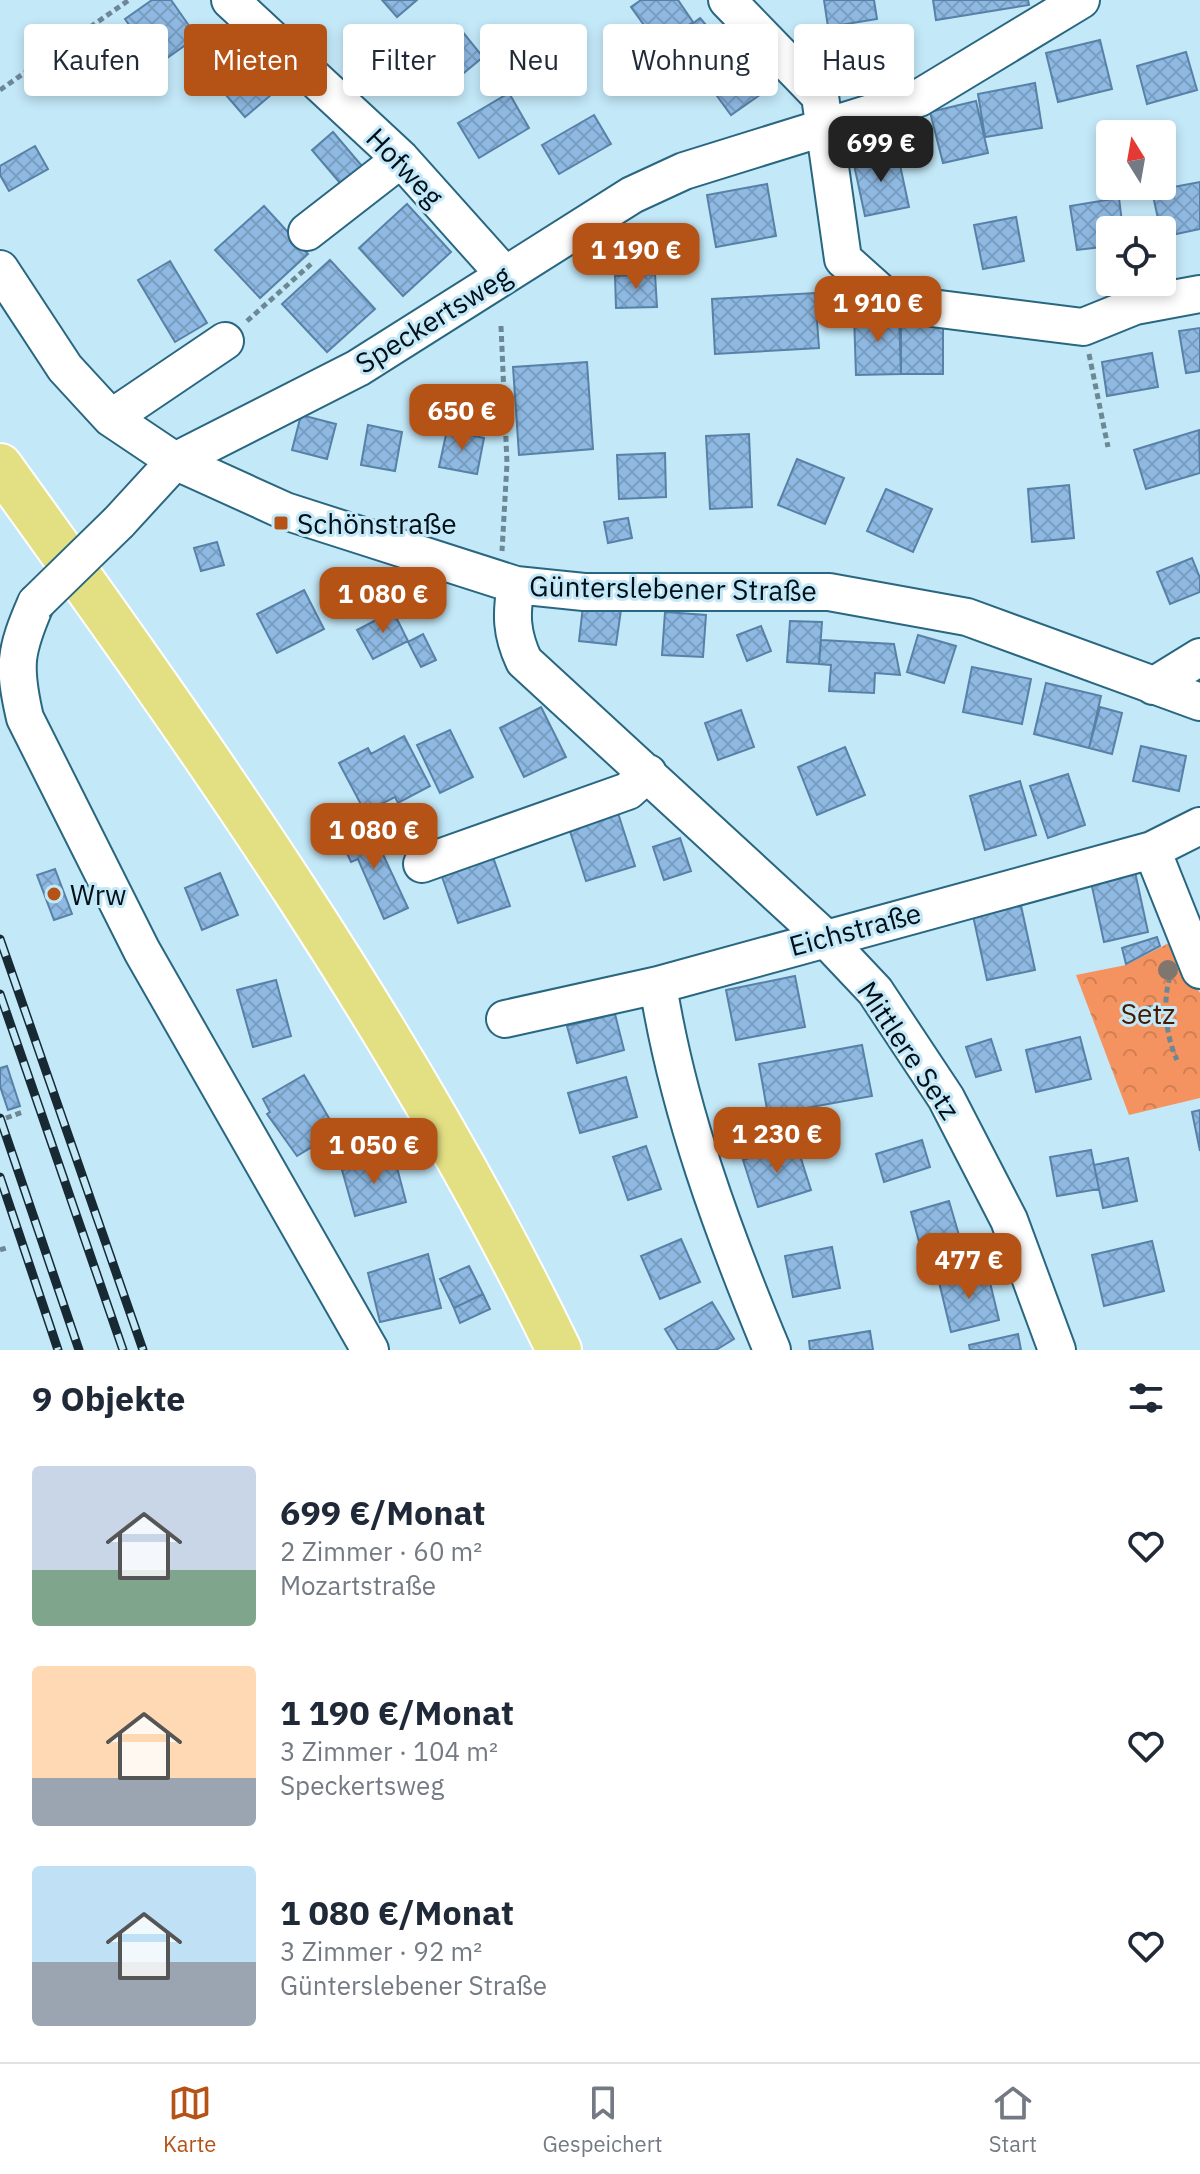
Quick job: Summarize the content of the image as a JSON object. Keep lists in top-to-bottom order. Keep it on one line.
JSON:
{"streets":{"street":["Hofweg","Speckertsweg","Günterslebener Straße","Eichstraße","Mittlere Setz"]},"crossings":[["Hofweg","Speckertsweg"],["Speckertsweg","Günterslebener Straße"],["Günterslebener Straße","Mittlere Setz"],["Eichstraße","Mittlere Setz"]],"parks":["Setz"],"places":{"transit":["Schönstraße"],"other":["Wrw"]},"north":"top","page":{"chip":["Kaufen","Mieten","Filter","Neu","Wohnung","Haus"],"price":["699 €","1 190 €","1 910 €","650 €","1 080 €","1 080 €","1 230 €","1 050 €","477 €"],"heading":"9 Objekte","list":[{"name":"699 €/Monat","note":"2 Zimmer · 60 m² · Mozartstraße"},{"name":"1 190 €/Monat","note":"3 Zimmer · 104 m² · Speckertsweg"},{"name":"1 080 €/Monat","note":"3 Zimmer · 92 m² · Günterslebener Straße"}],"tabs":["Karte","Gespeichert","Start"]}}
